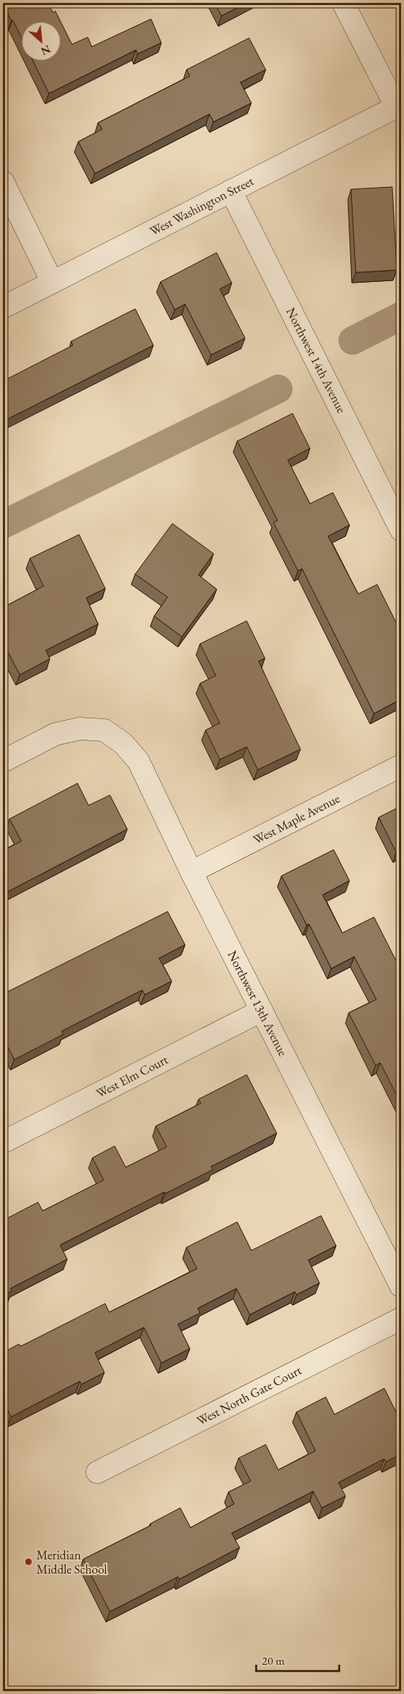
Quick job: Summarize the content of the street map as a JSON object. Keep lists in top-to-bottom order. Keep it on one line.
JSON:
{"streets":{"street":["West Washington Street","Northwest 14th Avenue","West Maple Avenue","Northwest 13th Avenue","West Elm Court","West North Gate Court"]},"crossings":[["West Washington Street","Northwest 14th Avenue"],["West Maple Avenue","Northwest 13th Avenue"],["Northwest 13th Avenue","West Elm Court"]],"places":["Meridian Middle School"],"scale_bar":"20 m","north":"bottom right"}
